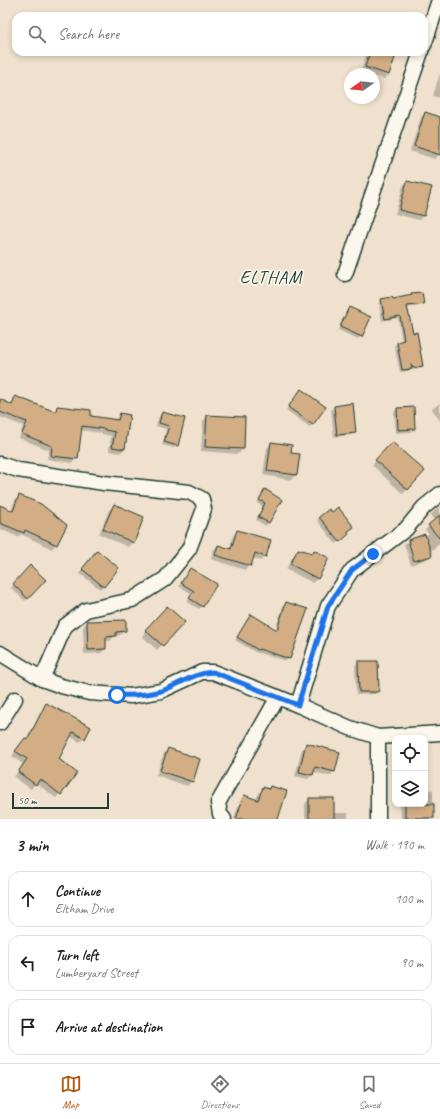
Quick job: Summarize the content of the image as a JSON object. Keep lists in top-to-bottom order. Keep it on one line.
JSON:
{"districts":["ELTHAM"],"scale_bar":"50 m","north":"left","page":{"search":"Search here","scale":"50 m","heading":["3 min","Walk · 190 m"],"list":[["Continue","Eltham Drive","100 m"],["Turn left","Lumberyard Street","90 m"],"Arrive at destination"],"nav":["Map","Directions","Saved"]}}
